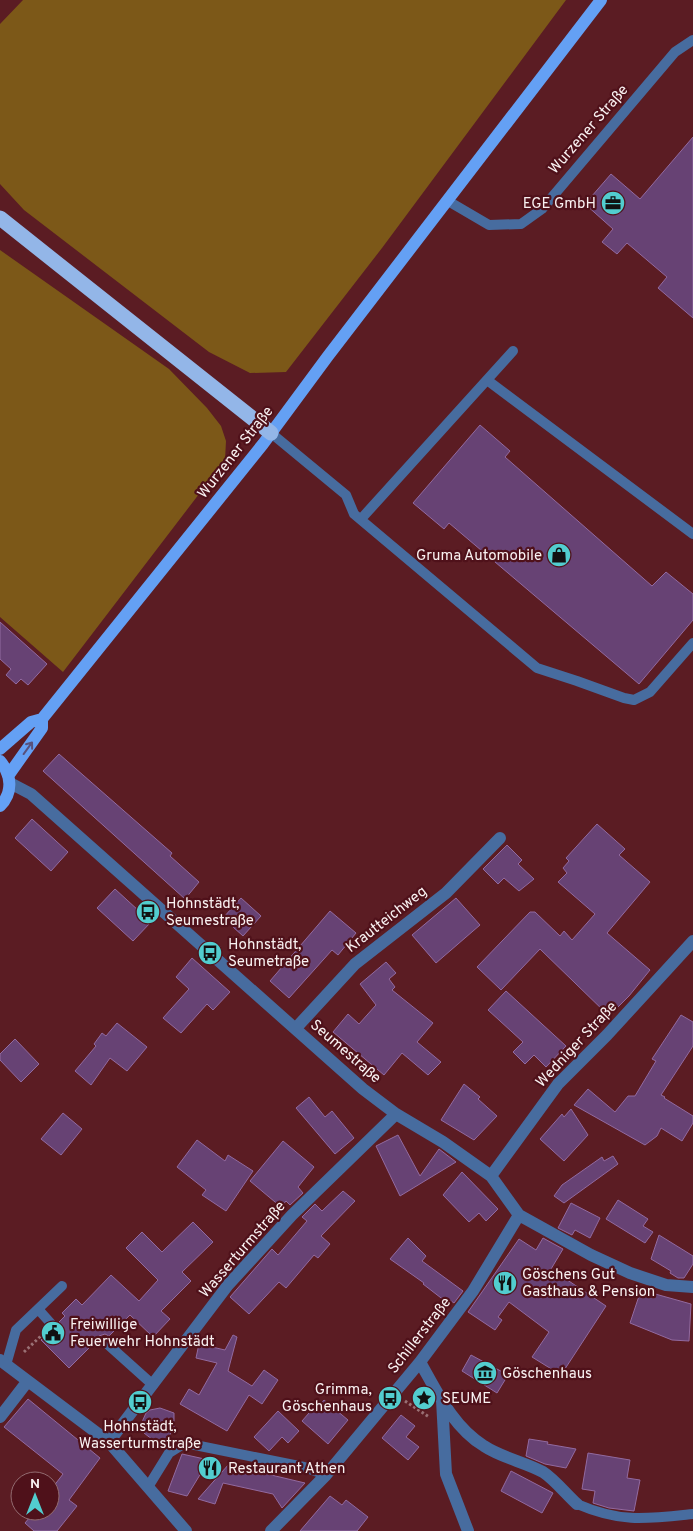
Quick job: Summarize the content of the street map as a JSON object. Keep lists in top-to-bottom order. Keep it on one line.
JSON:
{"streets":{"main road":["Wurzener Straße"],"street":["Krautteichweg","Wedniger Straße","Seumestraße","Wasserturmstraße","Schillerstraße"]},"crossings":[["Wurzener Straße","Seumestraße"],["Krautteichweg","Seumestraße"],["Wedniger Straße","Seumestraße"],["Seumestraße","Wasserturmstraße"],["Seumestraße","Schillerstraße"]],"places":{"office":["EGE GmbH"],"shop":["Gruma Automobile"],"bus stop":["Hohnstädt, Seumestraße","Hohnstädt, Seumetraße","Grimma, Göschenhaus","Hohnstädt, Wasserturmstraße"],"restaurant":["Göschens Gut Gasthaus & Pension","Restaurant Athen"],"public building":["Freiwillige Feuerwehr Hohnstädt"],"museum":["Göschenhaus"],"place":["SEUME"]},"north":"top"}
